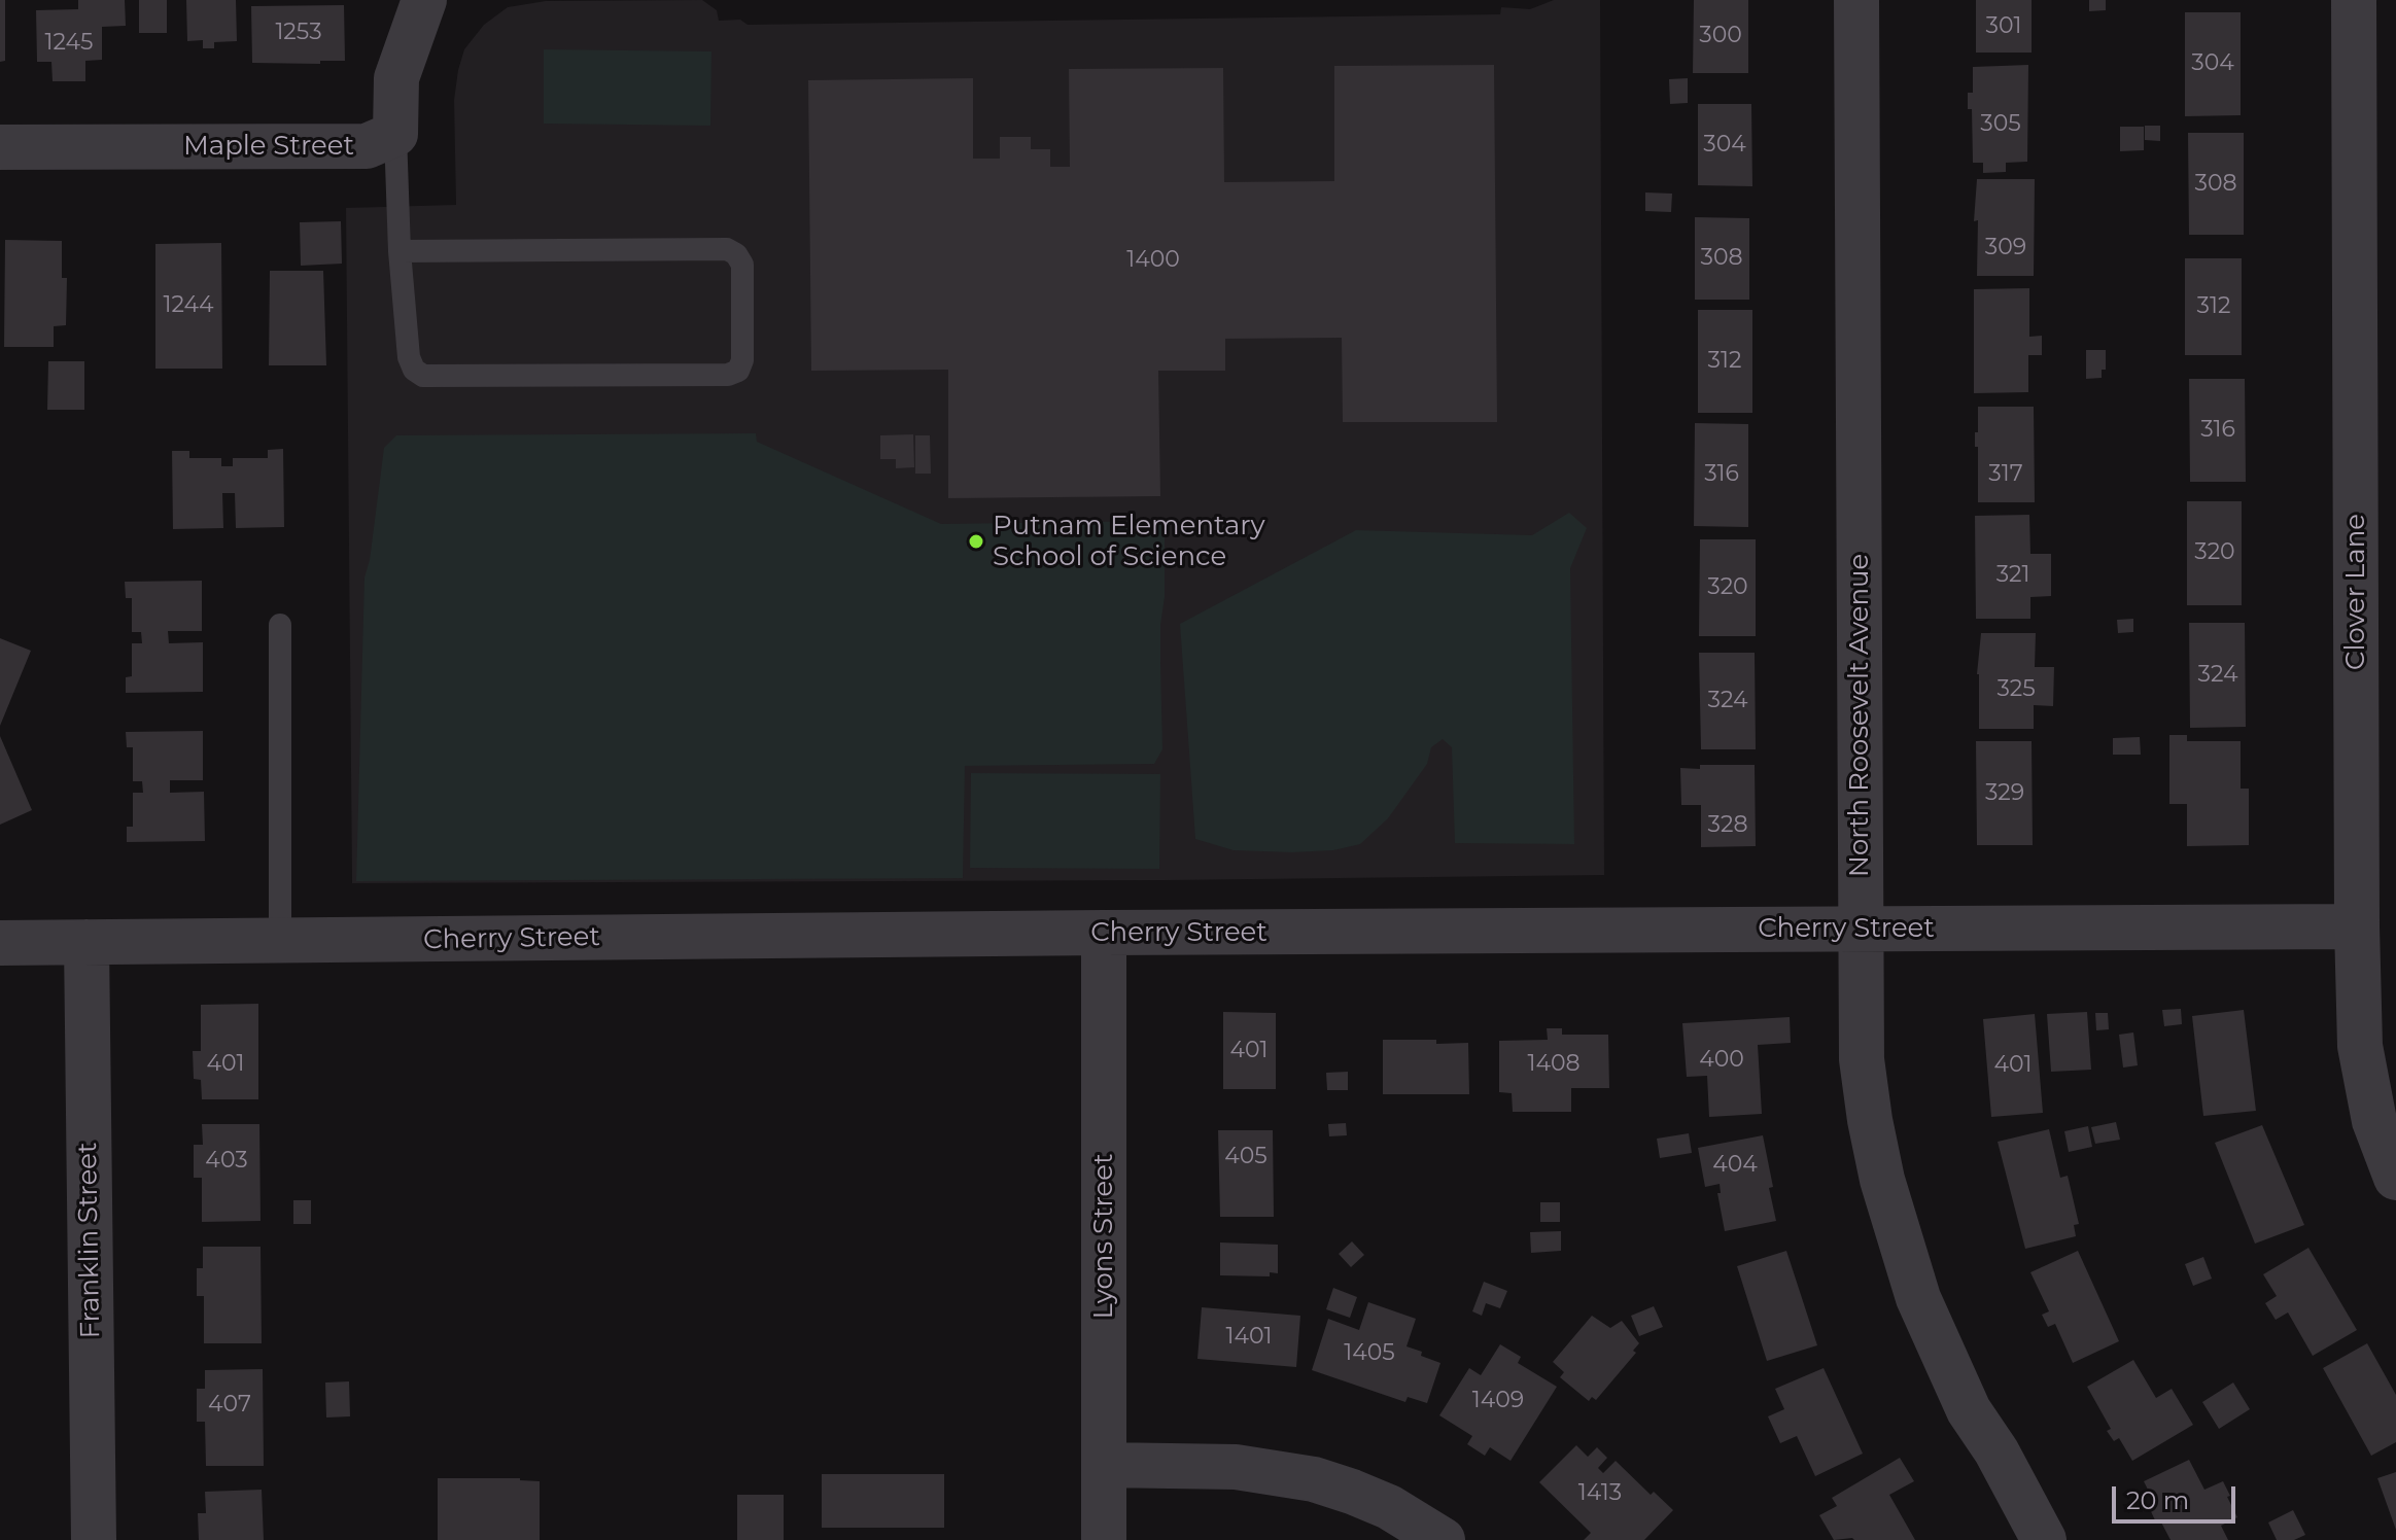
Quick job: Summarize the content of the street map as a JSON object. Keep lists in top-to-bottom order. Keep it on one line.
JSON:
{"streets":{"street":["Maple Street","Clover Lane","North Roosevelt Avenue","Cherry Street","Lyons Street","Franklin Street"]},"crossings":[["Clover Lane","Cherry Street"],["North Roosevelt Avenue","Cherry Street"],["Cherry Street","Lyons Street"],["Cherry Street","Franklin Street"]],"places":["Putnam Elementary School of Science"],"house_numbers":["301","1253","300","1245","304","305","304","308","309","308","1400","1244","312","312","316","316","317","320","321","320","324","325","324","329","328","401","400","401","1408","401","405","403","404","1401","1405","1409","407","1413"],"scale_bar":"20 m"}
